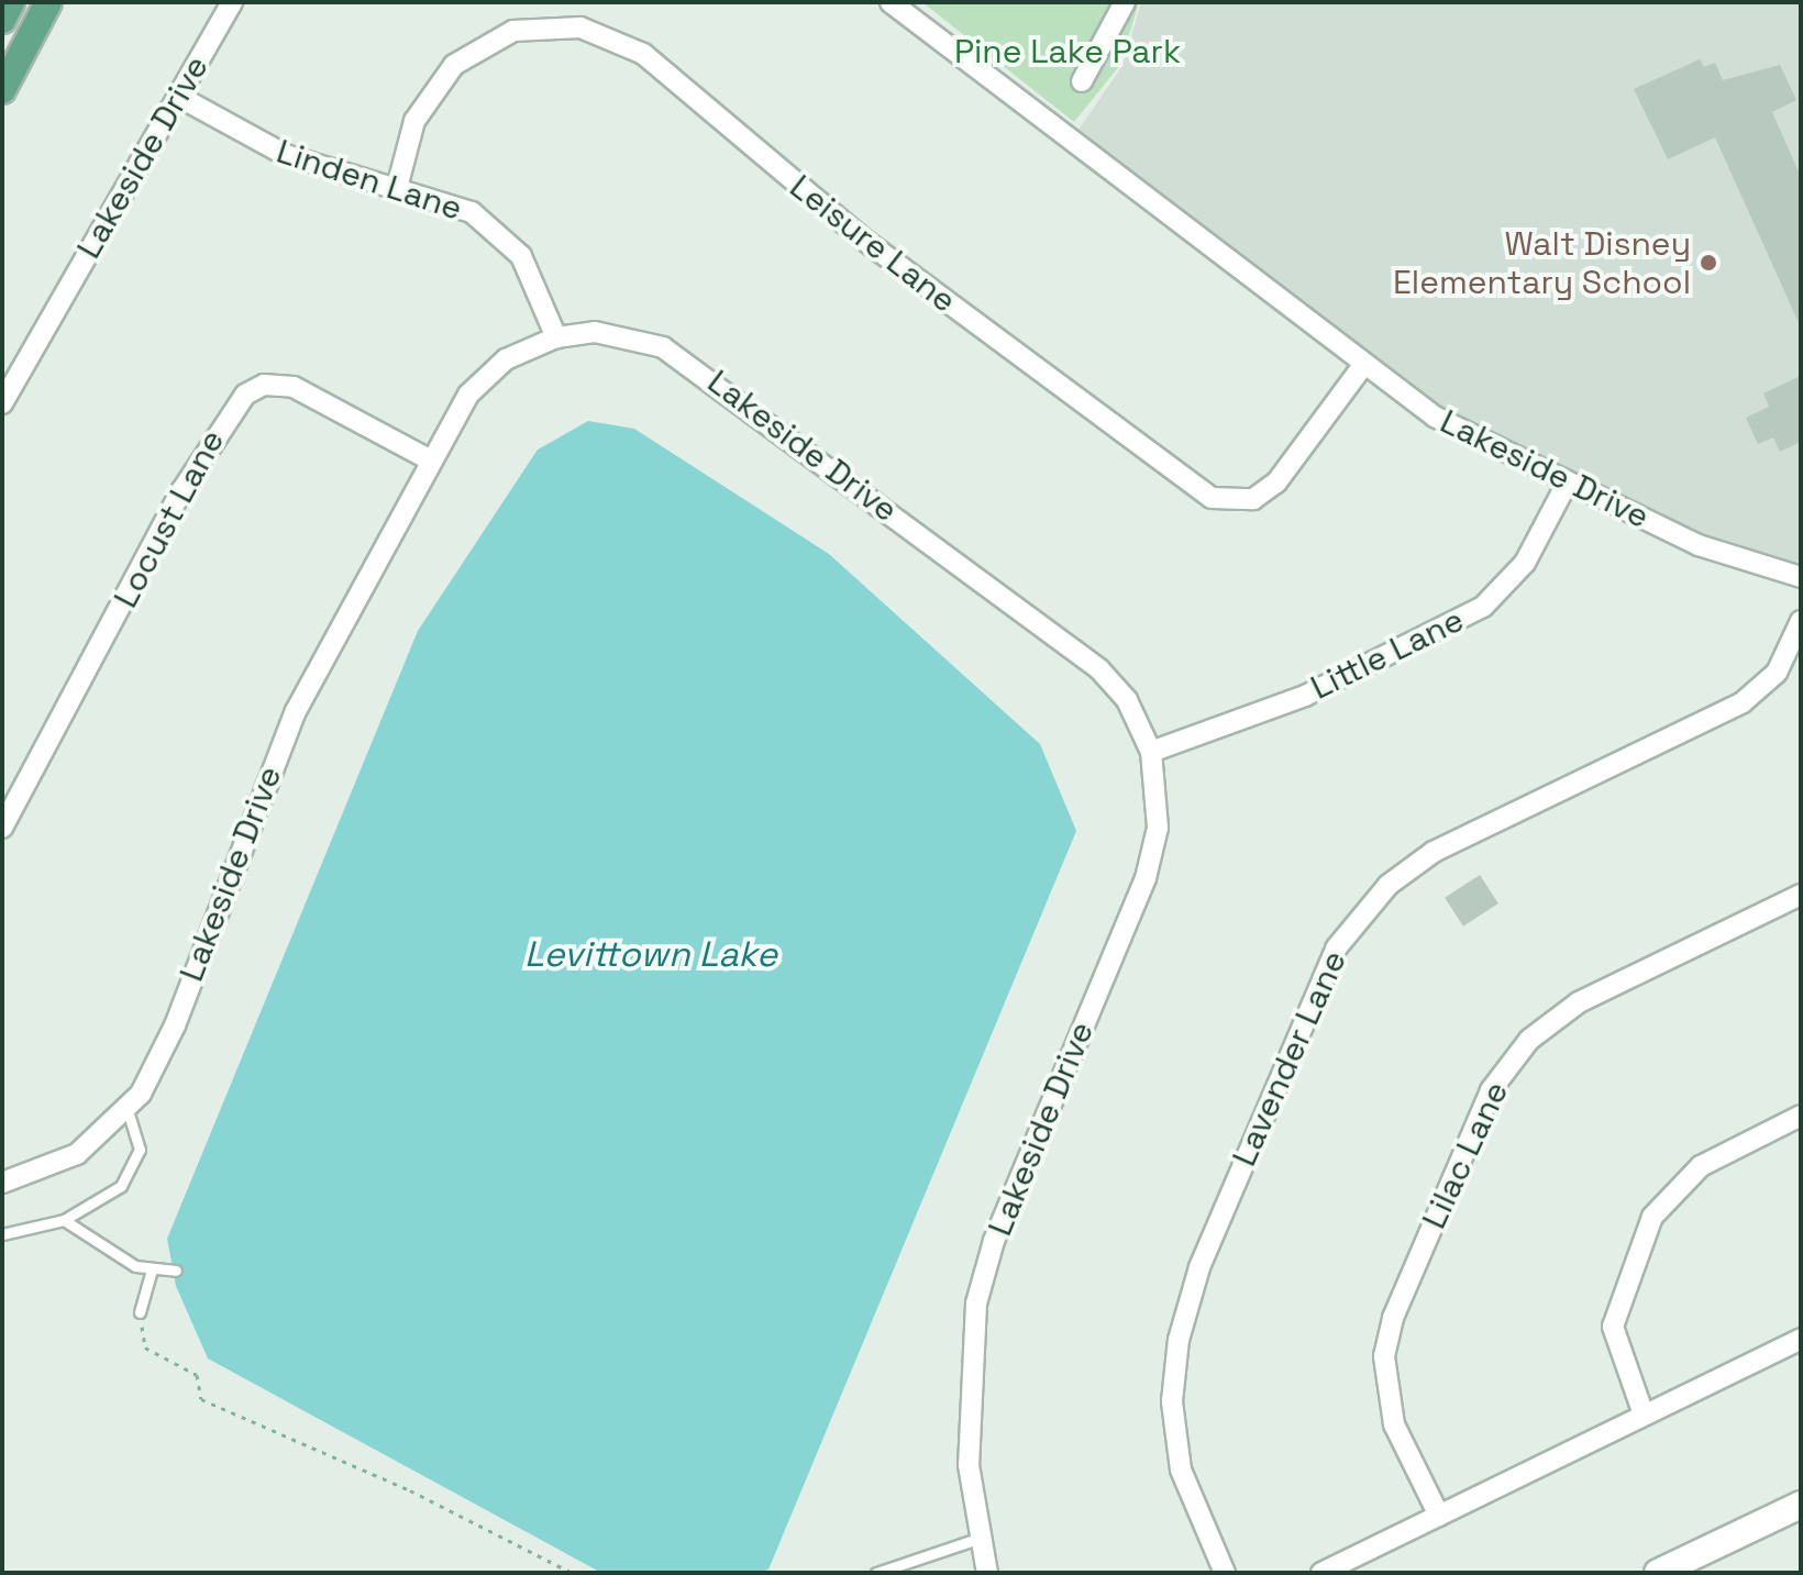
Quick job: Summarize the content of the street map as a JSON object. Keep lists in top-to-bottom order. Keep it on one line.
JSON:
{"streets":{"street":["Lakeside Drive","Linden Lane","Leisure Lane","Locust Lane","Little Lane","Lavender Lane","Lilac Lane"]},"crossings":[["Lakeside Drive","Linden Lane"],["Lakeside Drive","Leisure Lane"],["Lakeside Drive","Locust Lane"],["Lakeside Drive","Little Lane"],["Linden Lane","Leisure Lane"]],"water":["Levittown Lake"],"parks":["Pine Lake Park"],"places":["Walt Disney Elementary School"]}
